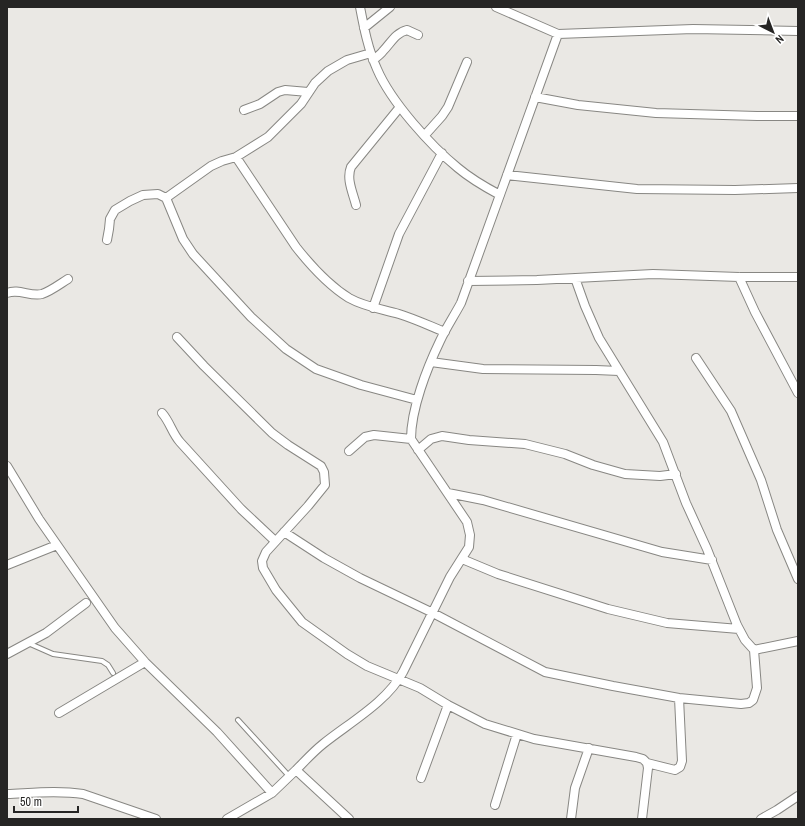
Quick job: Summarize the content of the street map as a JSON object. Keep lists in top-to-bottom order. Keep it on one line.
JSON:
{"scale_bar":"50 m","north":"bottom right"}
